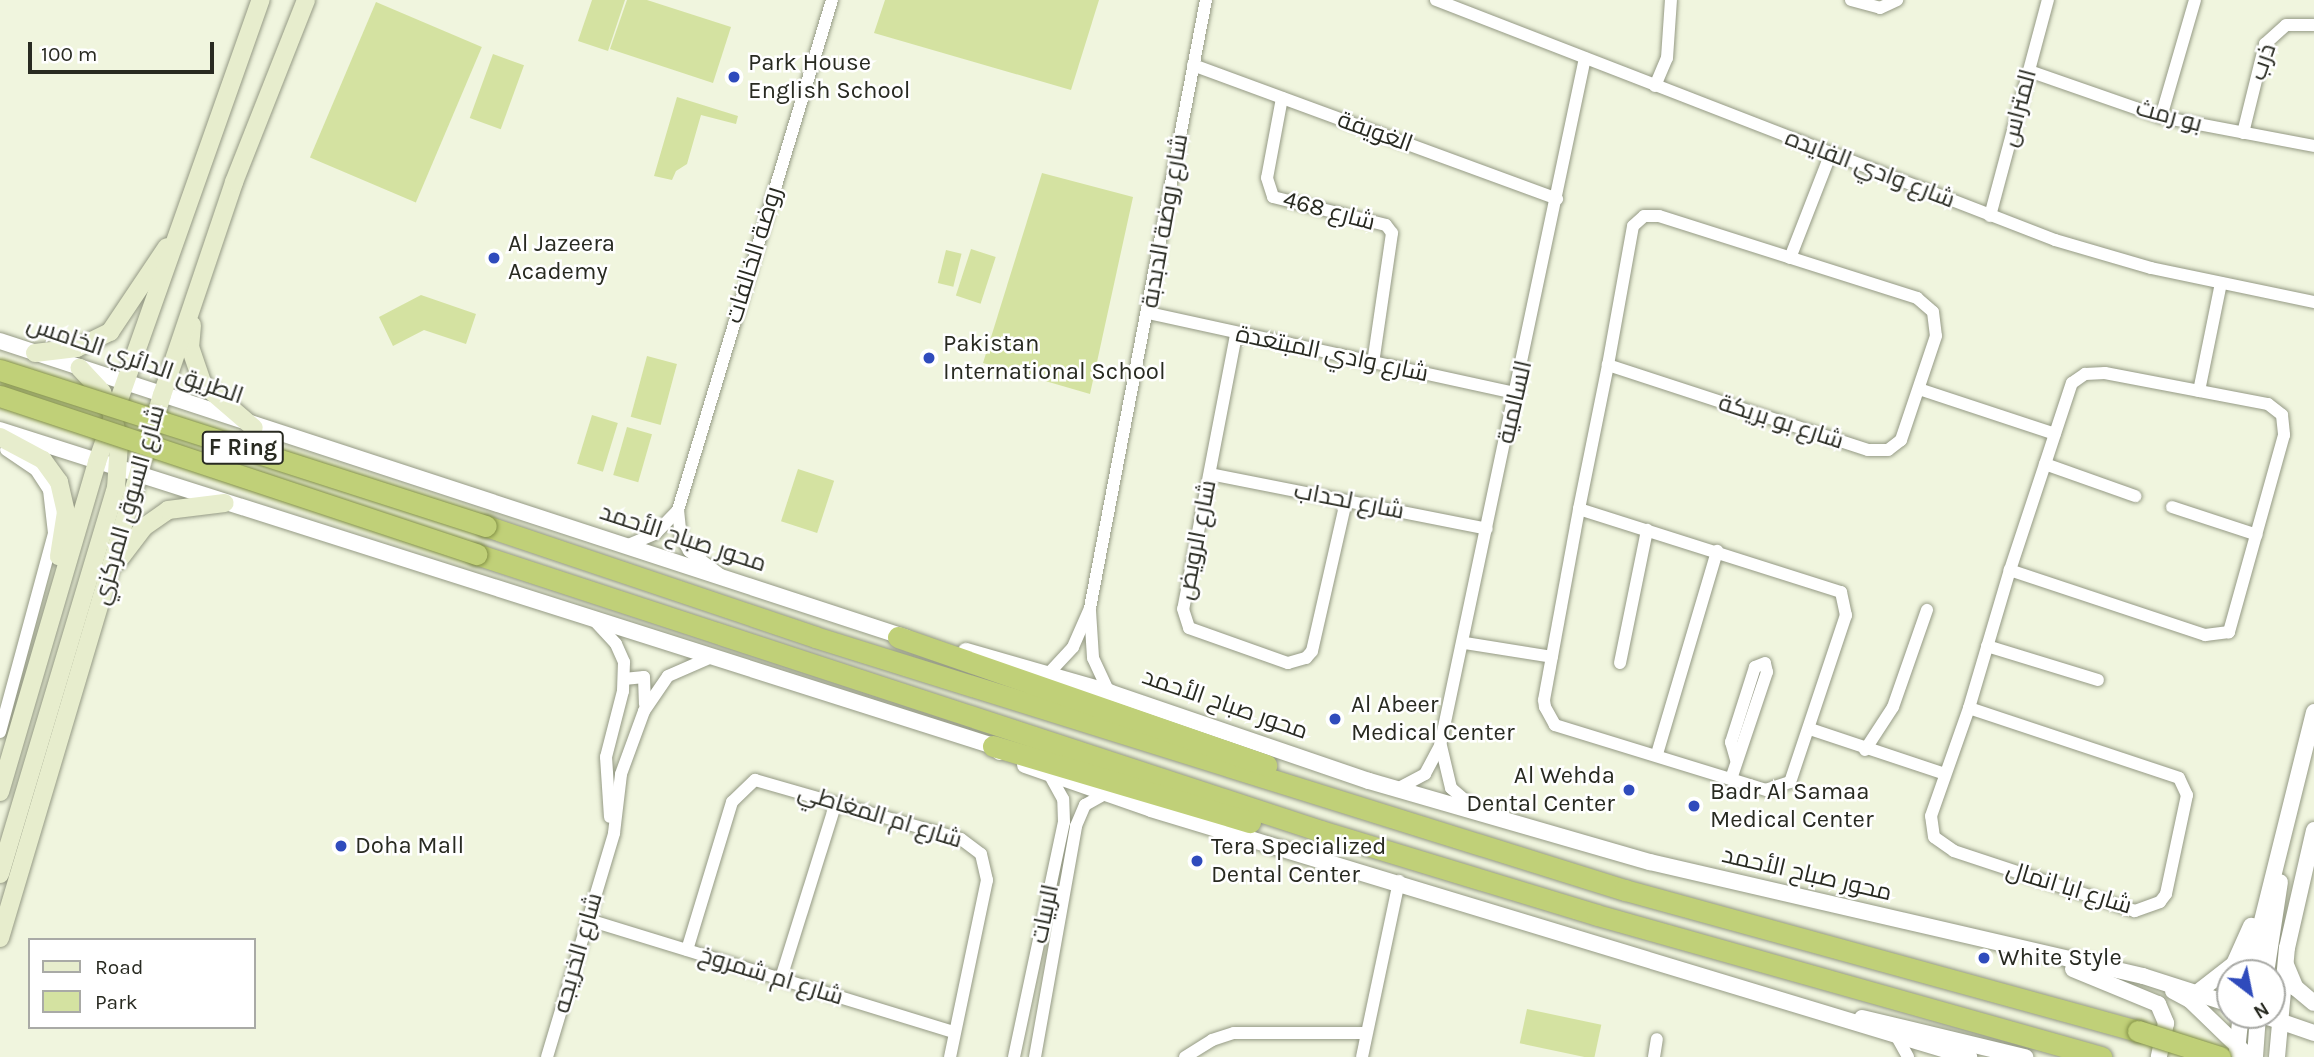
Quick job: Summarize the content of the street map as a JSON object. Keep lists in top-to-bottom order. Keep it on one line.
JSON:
{"streets":{"highway":["الطريق الدائري الخامس","F Ring","محور صباح الأحمد"],"main road":["شارع السوق المركزي"],"street":["ذرب","المتراس","بو رمث","الغويفة","شارع وادي الفايده","شارع 468","شارع روضة الدبدبة","روضة الخالفات","شارع وادي المبتعدة","السالمية","شارع بو بريكة","شارع لحداب","شارع الرويض","شارع ام المغاطي","شارع ابا انمال","الربيات","شارع الخريجه","شارع ام شمروخ"]},"crossings":[["ذرب","بو رمث"],["المتراس","بو رمث"],["المتراس","شارع وادي الفايده"],["الغويفة","شارع 468"],["الغويفة","شارع روضة الدبدبة"],["الغويفة","السالمية"],["شارع وادي الفايده","السالمية"],["شارع 468","شارع وادي المبتعدة"],["شارع روضة الدبدبة","شارع وادي المبتعدة"],["شارع روضة الدبدبة","محور صباح الأحمد"],["روضة الخالفات","محور صباح الأحمد"],["شارع وادي المبتعدة","السالمية"],["شارع وادي المبتعدة","شارع الرويض"],["الطريق الدائري الخامس","شارع السوق المركزي"],["الطريق الدائري الخامس","محور صباح الأحمد"],["السالمية","شارع لحداب"],["السالمية","محور صباح الأحمد"],["شارع لحداب","شارع الرويض"],["شارع ام المغاطي","شارع ام شمروخ"],["شارع الخريجه","شارع ام شمروخ"]],"places":["Park House English School","Al Jazeera Academy","Pakistan International School","Al Abeer Medical Center","Al Wehda Dental Center","Badr Al Samaa Medical Center","Doha Mall","Tera Specialized Dental Center","White Style"],"legend":["Road","Park"],"scale_bar":"100 m","north":"bottom right"}
